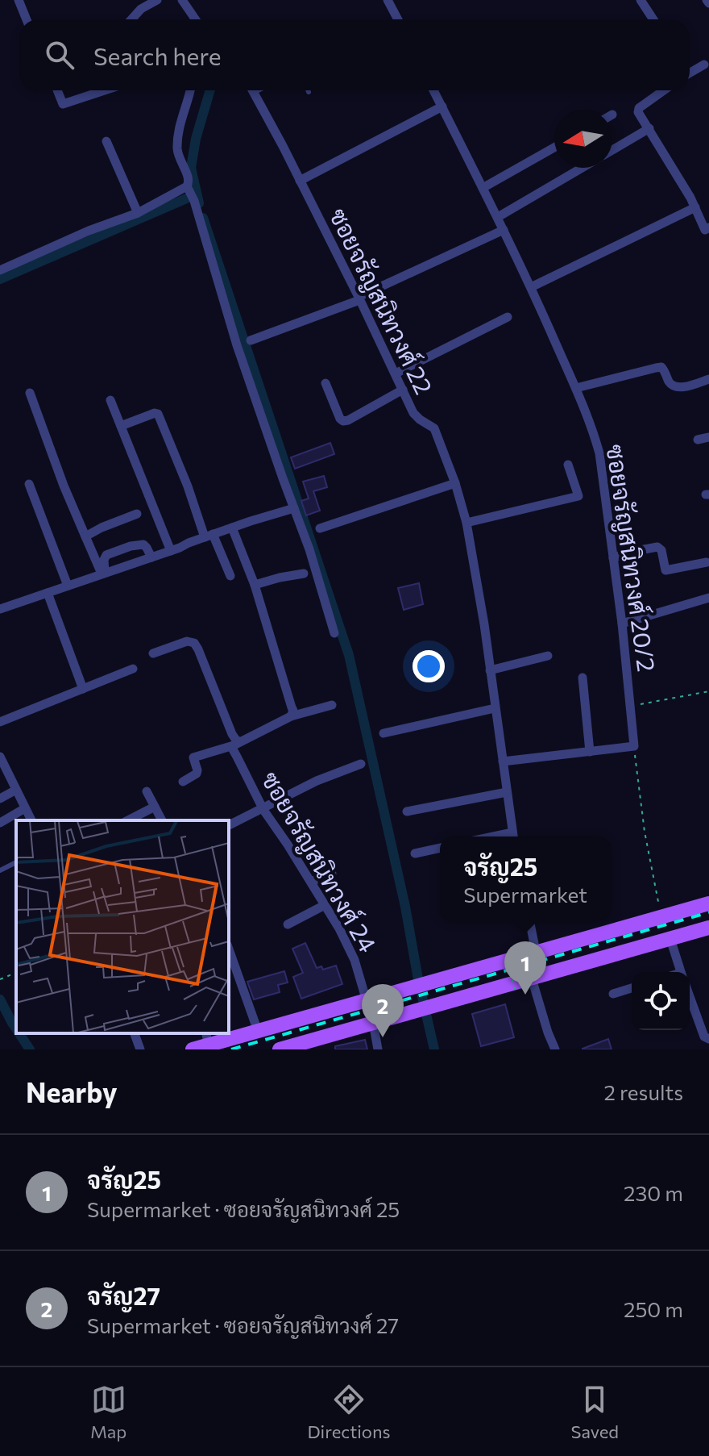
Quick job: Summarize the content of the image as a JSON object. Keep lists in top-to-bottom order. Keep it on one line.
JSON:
{"streets":{"street":["ซอยจรัญสนิทวงศ์ 22","ซอยจรัญสนิทวงศ์ 20/2","ซอยจรัญสนิทวงศ์ 24"]},"north":"left","page":{"search":"Search here","popup":["จรัญ25","Supermarket"],"pins":["1","2"],"heading":["Nearby","2 results"],"list":[{"mark":"1","name":"จรัญ25","note":"Supermarket · ซอยจรัญสนิทวงศ์ 25","value":"230 m"},{"mark":"2","name":"จรัญ27","note":"Supermarket · ซอยจรัญสนิทวงศ์ 27","value":"250 m"}],"nav":["Map","Directions","Saved"]}}
